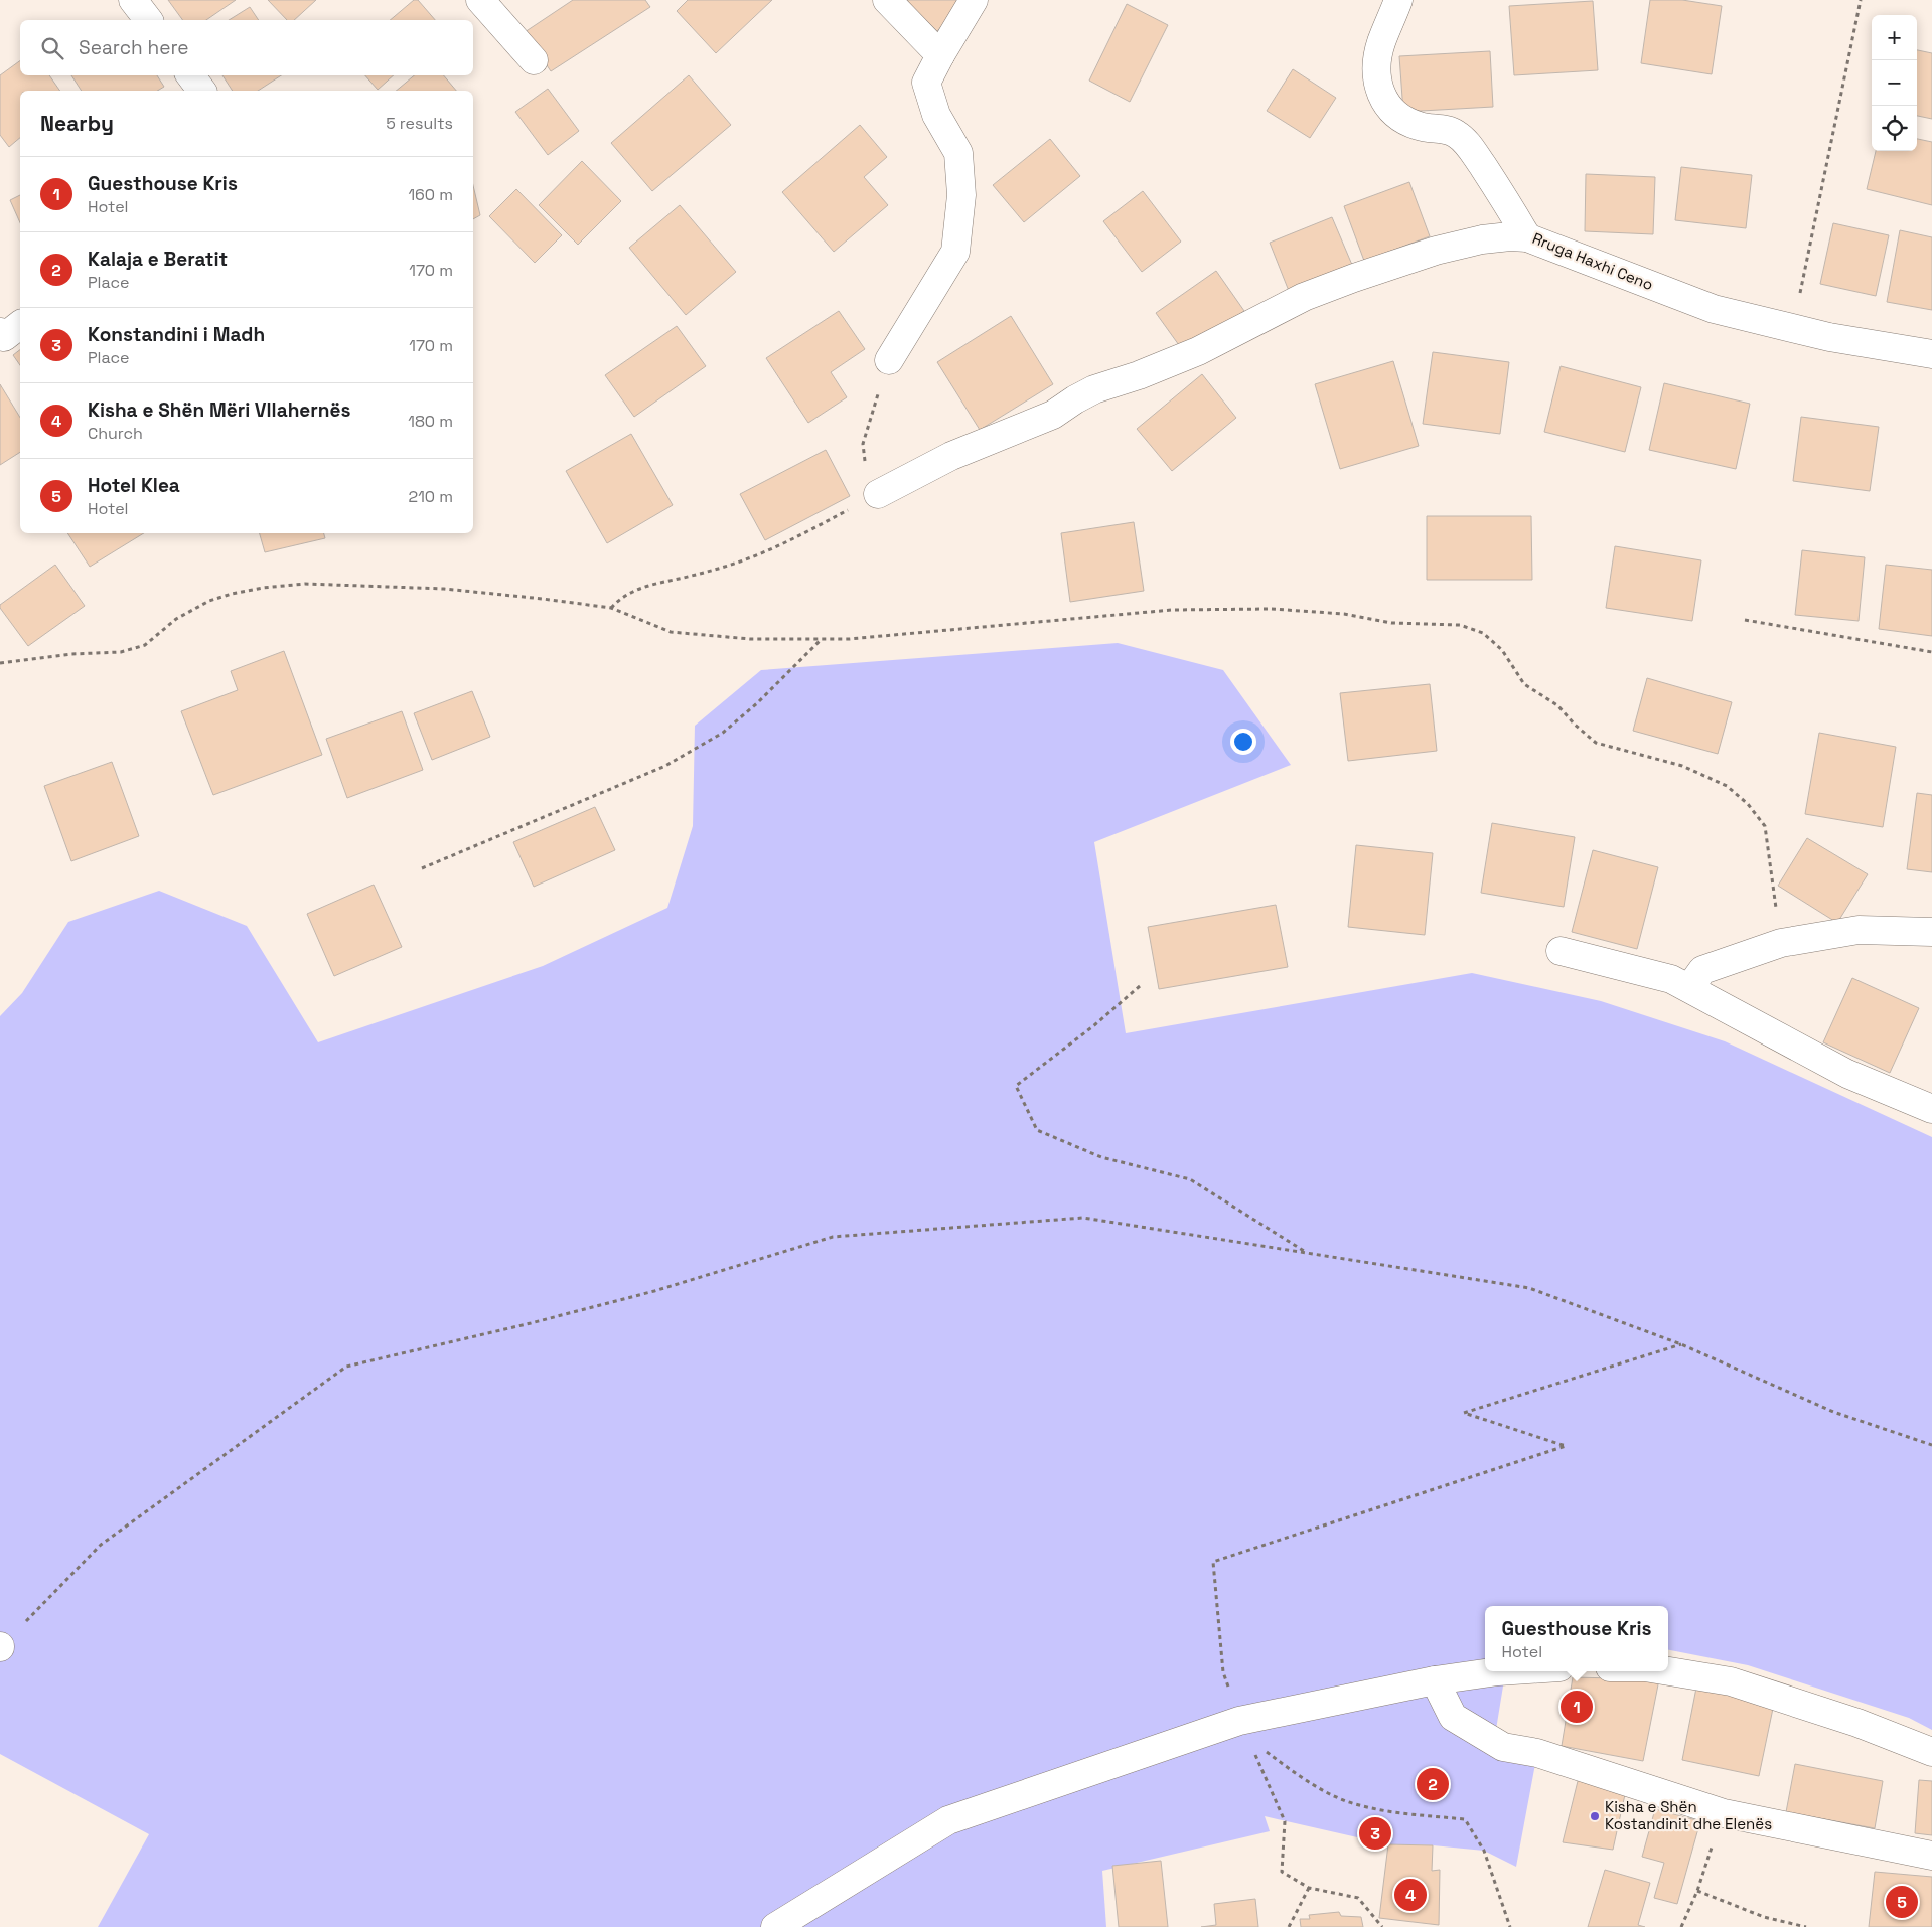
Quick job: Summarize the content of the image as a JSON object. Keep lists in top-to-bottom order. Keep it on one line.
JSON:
{"streets":{"lane":["Rruga Haxhi Ceno"]},"places":["Kisha e Shën Kostandinit dhe Elenës"],"page":{"map_buttons":["+","−"],"search":"Search here","heading":["Nearby","5 results"],"list":[{"mark":"1","name":"Guesthouse Kris","note":"Hotel","value":"160 m"},{"mark":"2","name":"Kalaja e Beratit","note":"Place","value":"170 m"},{"mark":"3","name":"Konstandini i Madh","note":"Place","value":"170 m"},{"mark":"4","name":"Kisha e Shën Mëri Vllahernës","note":"Church","value":"180 m"},{"mark":"5","name":"Hotel Klea","note":"Hotel","value":"210 m"}],"popup":["Guesthouse Kris","Hotel"],"pins":["1","2","3","4","5"]}}
